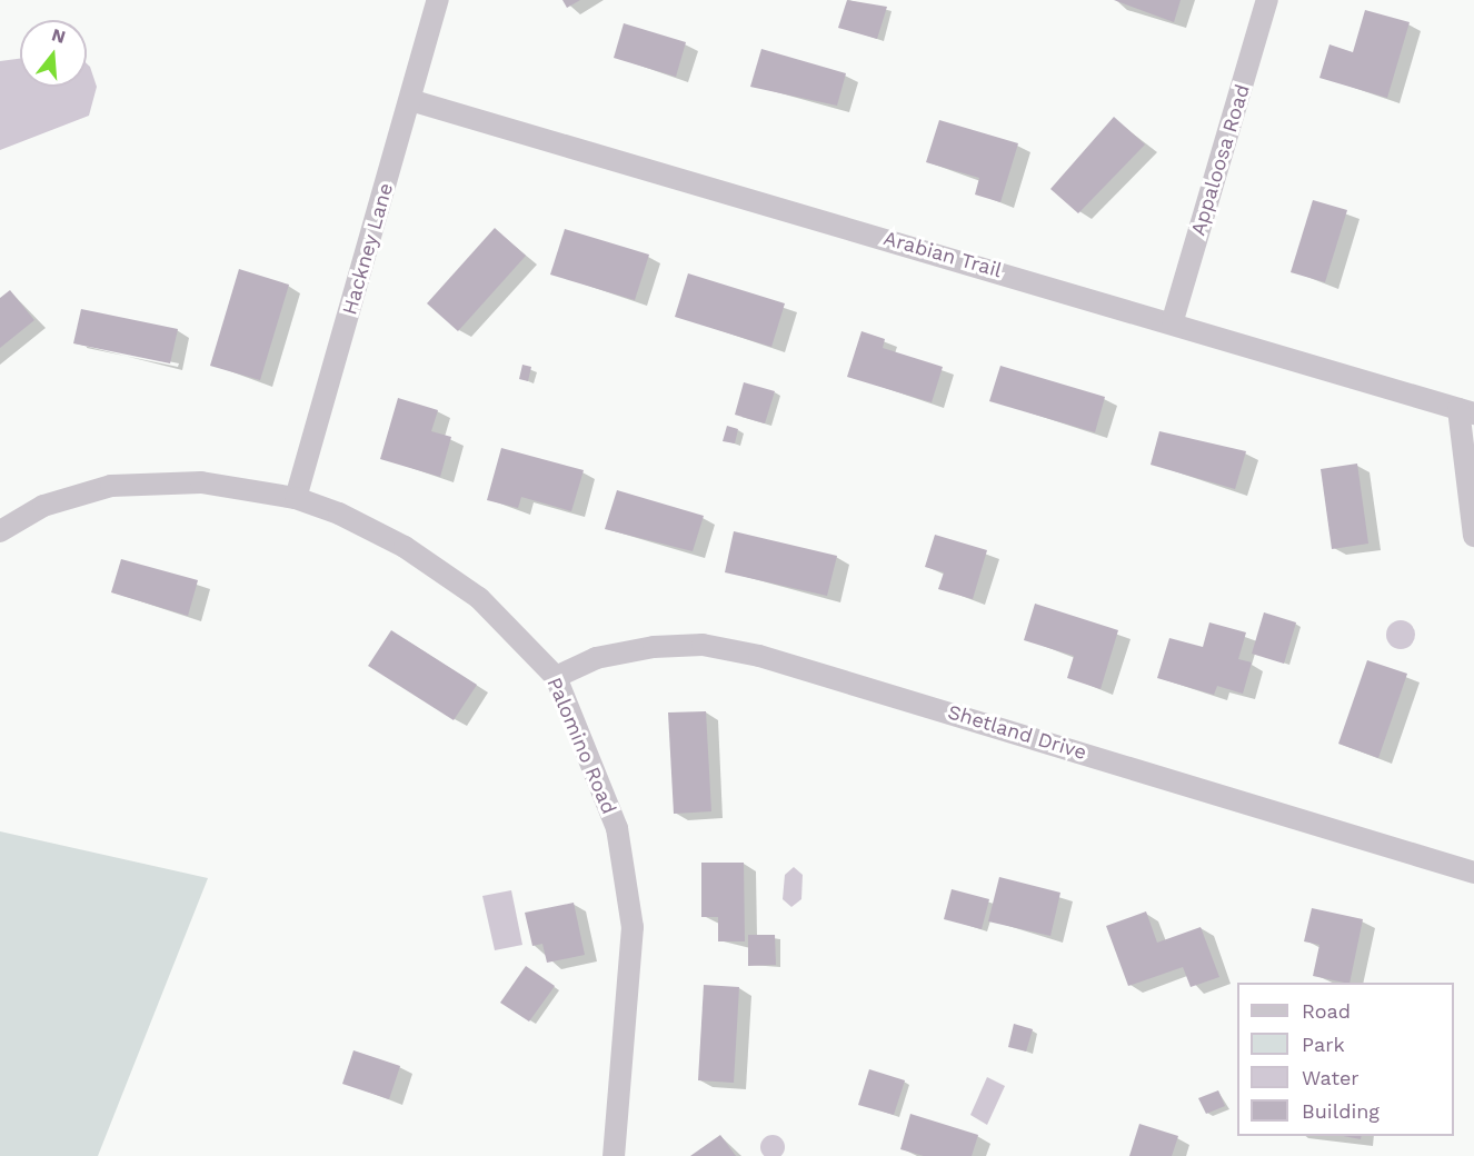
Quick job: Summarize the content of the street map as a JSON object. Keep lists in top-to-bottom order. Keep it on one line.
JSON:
{"streets":{"street":["Appaloosa Road","Hackney Lane","Arabian Trail","Shetland Drive","Palomino Road"]},"crossings":[["Appaloosa Road","Arabian Trail"],["Hackney Lane","Arabian Trail"],["Hackney Lane","Palomino Road"],["Shetland Drive","Palomino Road"]],"legend":["Road","Park","Water","Building"],"north":"top"}
